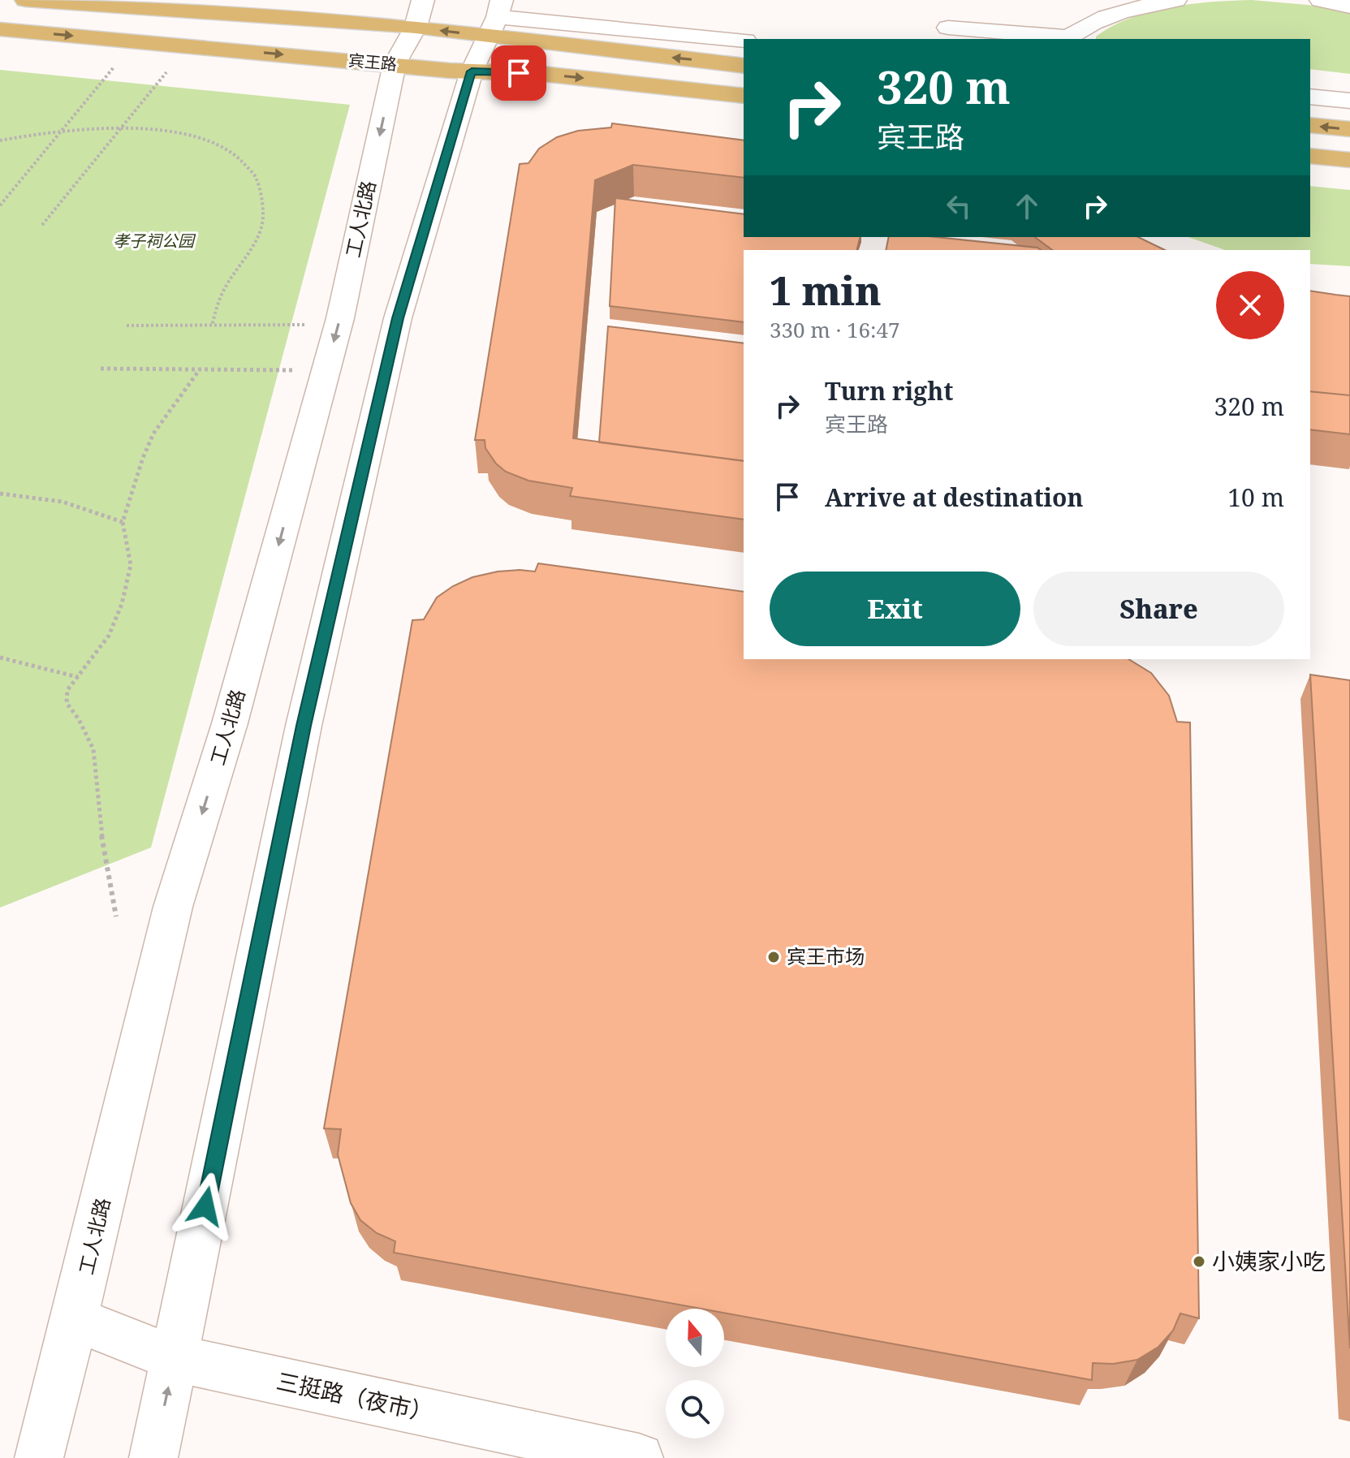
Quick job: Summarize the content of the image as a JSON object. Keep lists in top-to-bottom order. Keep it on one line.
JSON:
{"streets":{"main road":["宾王路"],"street":["工人北路","三挺路（夜市）"]},"crossings":[["宾王路","工人北路"],["工人北路","三挺路（夜市）"]],"parks":["孝子祠公园"],"places":["宾王市场","小姨家小吃"],"north":"top","page":{"turn":["320 m","宾王路"],"heading":["1 min","330 m · 16:47"],"list":[{"name":"Turn right","note":"宾王路","value":"320 m"},{"name":"Arrive at destination","value":"10 m"}],"buttons":["Exit","Share"]}}
